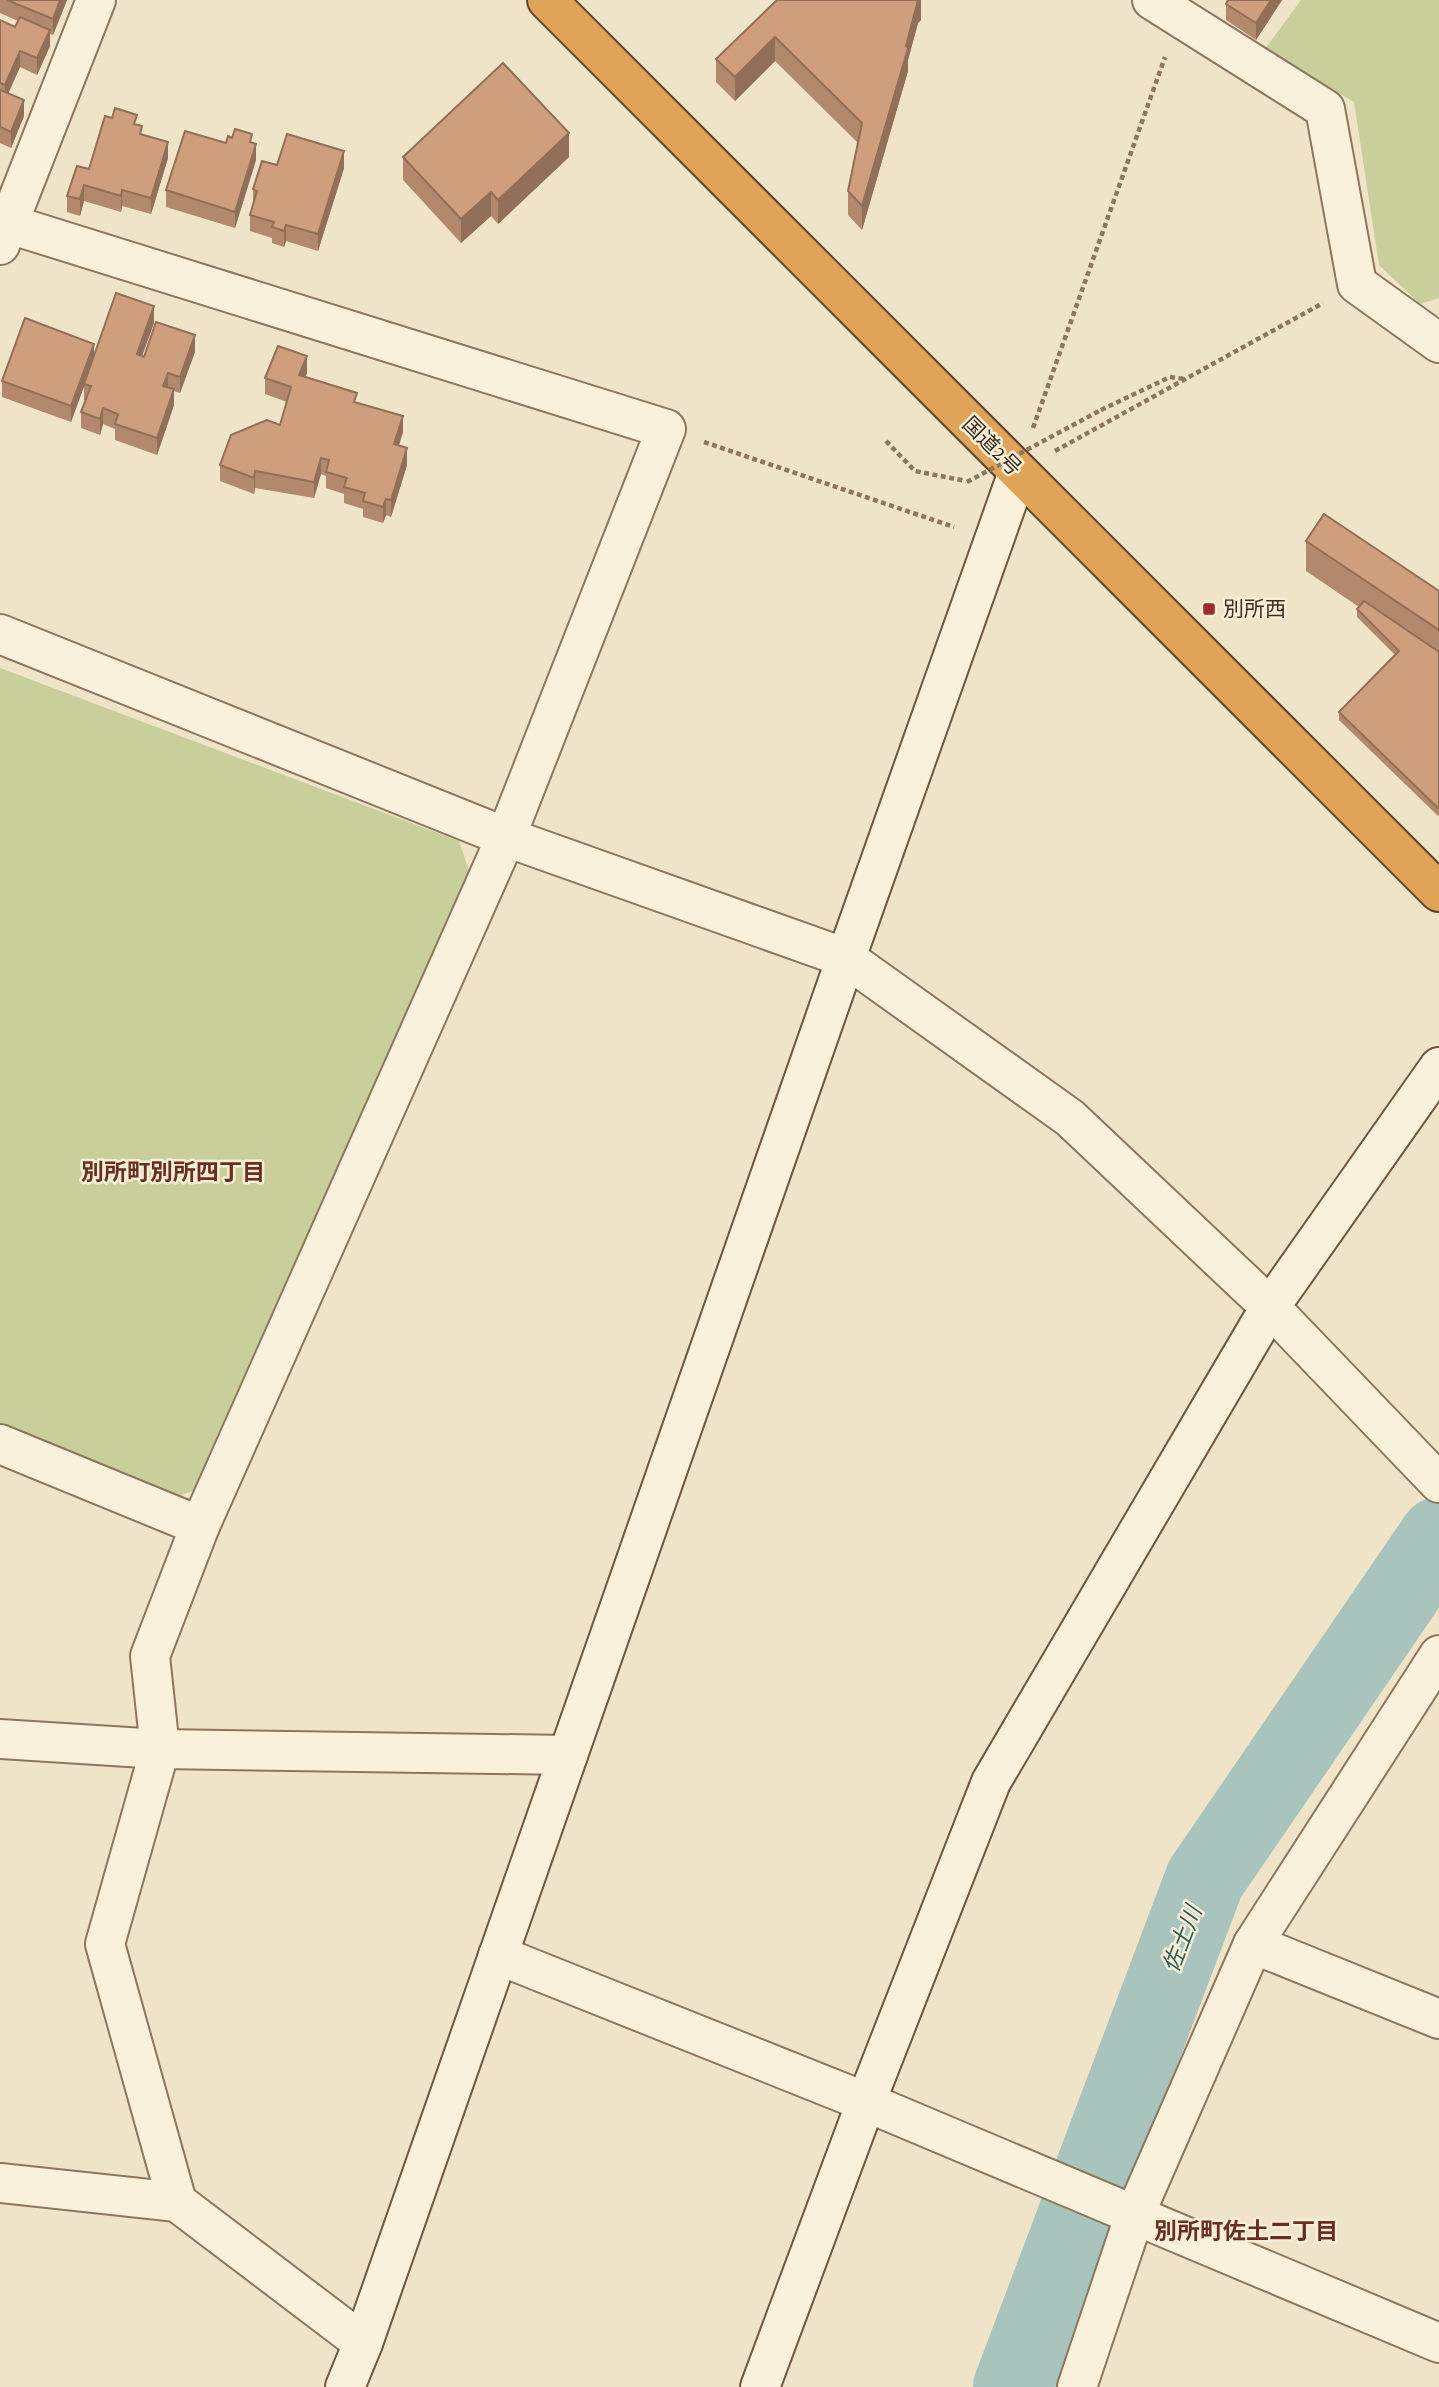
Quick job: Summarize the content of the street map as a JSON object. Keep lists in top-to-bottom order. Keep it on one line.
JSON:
{"streets":{"highway":["国道2号"]},"districts":["別所町別所四丁目","別所町佐土二丁目"],"water":["佐土川"],"places":{"transit":["別所西"]}}
